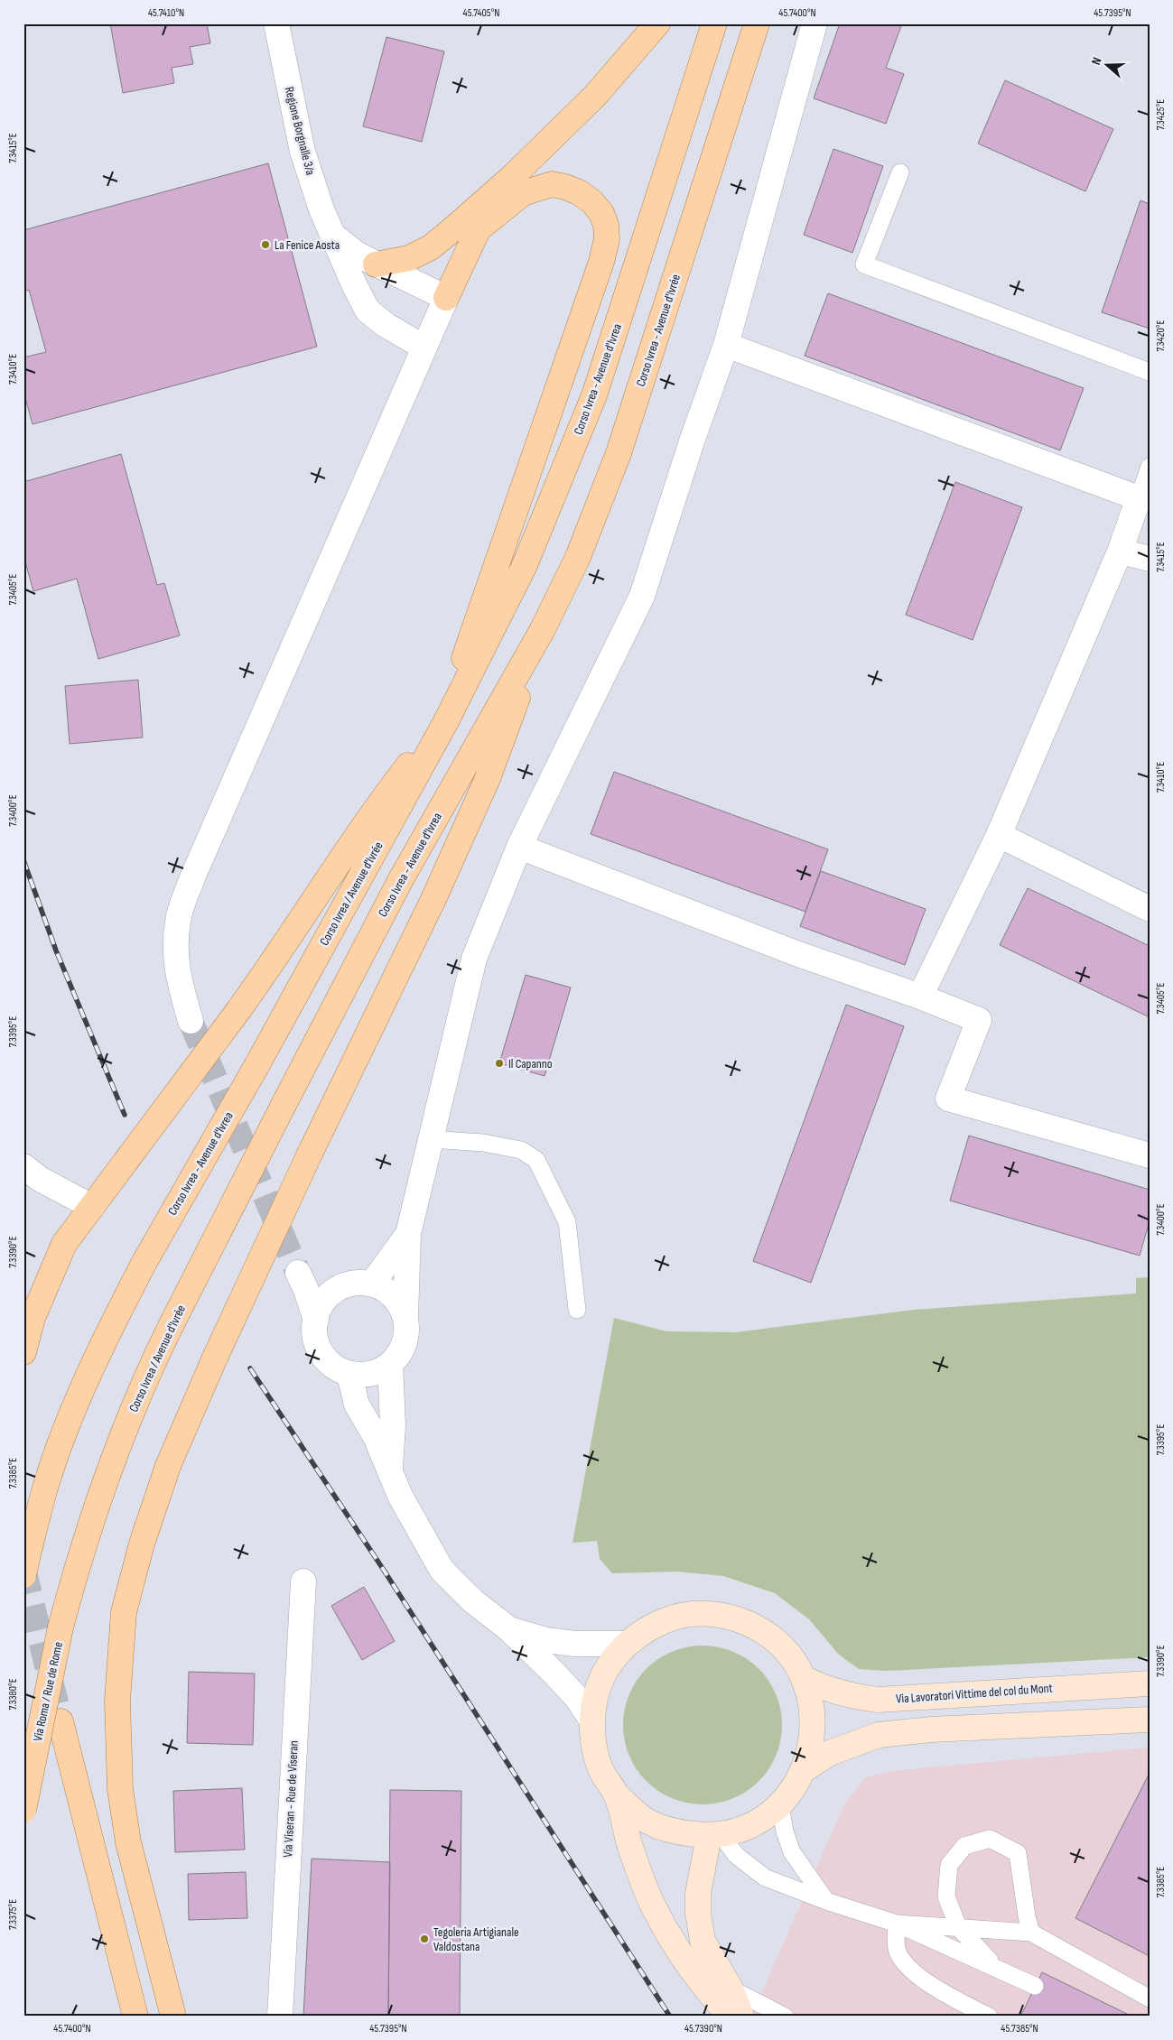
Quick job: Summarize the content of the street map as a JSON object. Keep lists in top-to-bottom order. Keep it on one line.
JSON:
{"streets":{"main road":["Corso Ivrea - Avenue d'Ivrée","Corso Ivrea - Avenue d'Ivrea","Corso Ivrea / Avenue d'Ivrée","Via Roma / Rue de Rome"],"street":["Regione Borgnalle 3/a","Via Lavoratori Vittime del col du Mont","Via Viseran - Rue de Viseran"]},"crossings":[["Corso Ivrea - Avenue d'Ivrée","Corso Ivrea - Avenue d'Ivrea"],["Corso Ivrea - Avenue d'Ivrea","Corso Ivrea / Avenue d'Ivrée"],["Corso Ivrea / Avenue d'Ivrée","Via Roma / Rue de Rome"]],"places":["La Fenice Aosta","Il Capanno","Tegoleria Artigianale Valdostana"],"north":"left","coordinates":["45.7410°N","45.7405°N","45.7400°N","45.7395°N","7.3425°E","7.3415°E","7.3420°E","7.3410°E","7.3405°E","7.3400°E","7.3395°E","7.3390°E","7.3385°E","7.3380°E","7.3375°E","45.7390°N","45.7385°N"]}
